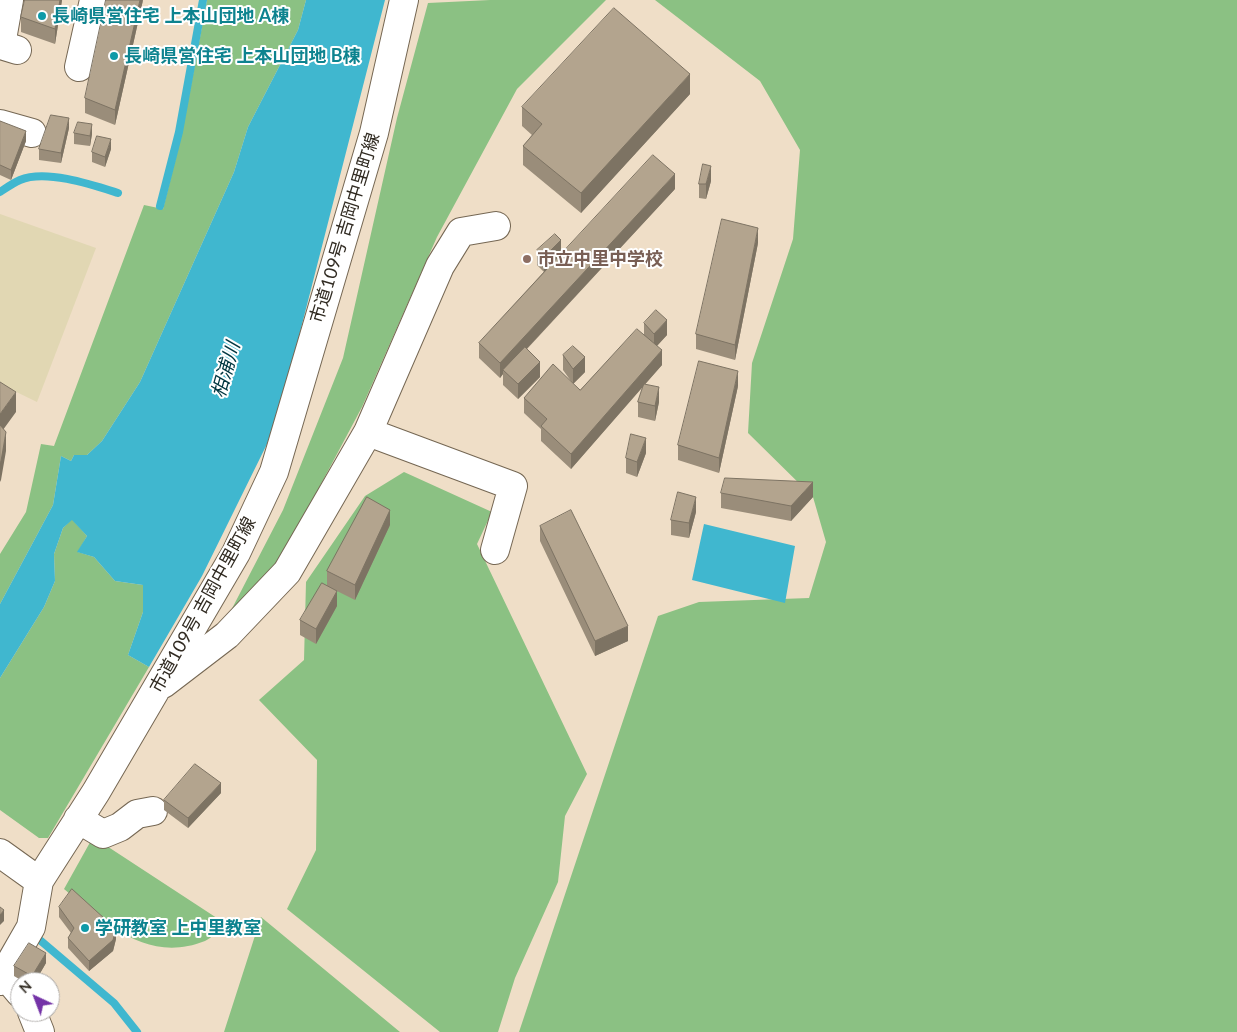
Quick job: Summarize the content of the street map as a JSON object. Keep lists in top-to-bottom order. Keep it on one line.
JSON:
{"streets":{"street":["市道109号 吉岡中里町線"]},"water":["相浦川"],"places":["長崎県営住宅 上本山団地 A棟","長崎県営住宅 上本山団地 B棟","市立中里中学校","学研教室 上中里教室"],"north":"top left"}
